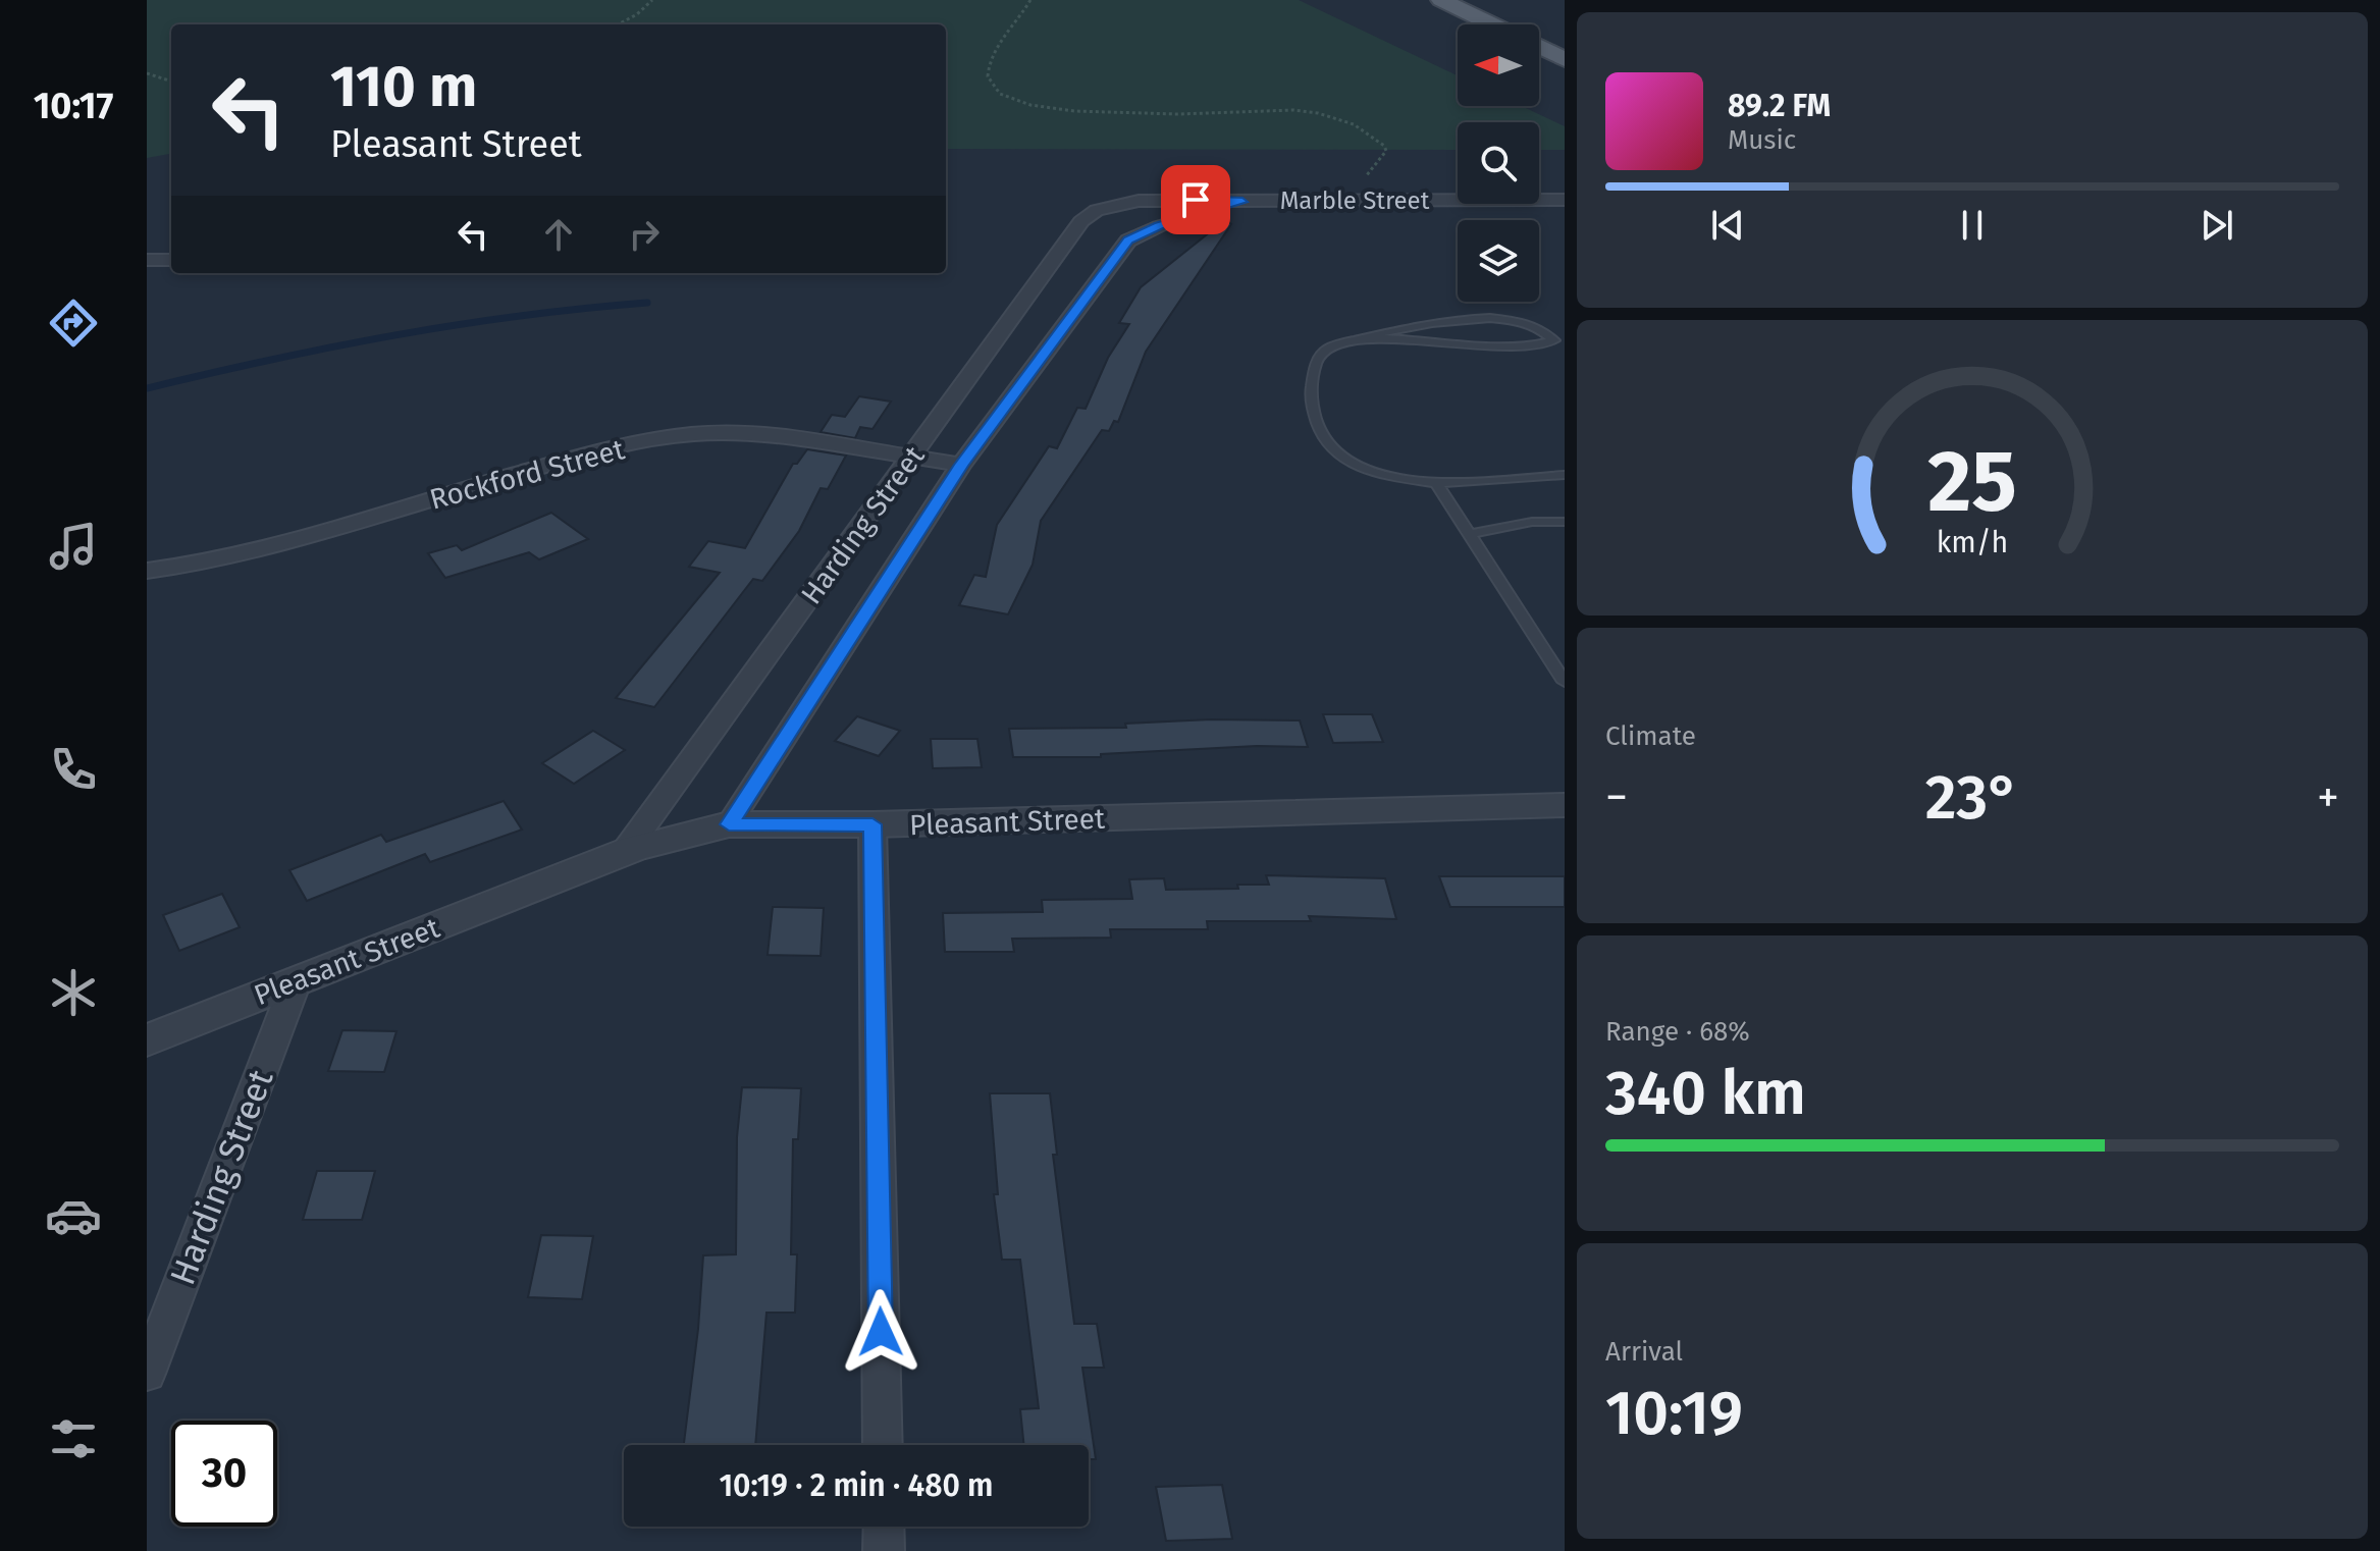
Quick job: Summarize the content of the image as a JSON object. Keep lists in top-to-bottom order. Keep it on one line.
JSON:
{"streets":{"street":["Marble Street","Rockford Street","Harding Street","Pleasant Street"]},"crossings":[["Marble Street","Harding Street"],["Rockford Street","Harding Street"],["Harding Street","Pleasant Street"]],"north":"left","page":{"tabs":"10:17","turn":["110 m","Pleasant Street"],"song":["89.2 FM","Music"],"tile":["Climate",["Range · 68%","340 km"],["Arrival","10:19"]],"heat":["−","23°","+"],"limit":"30","trip":"10:19 · 2 min · 480 m","gauge":["25","km/h"]}}
